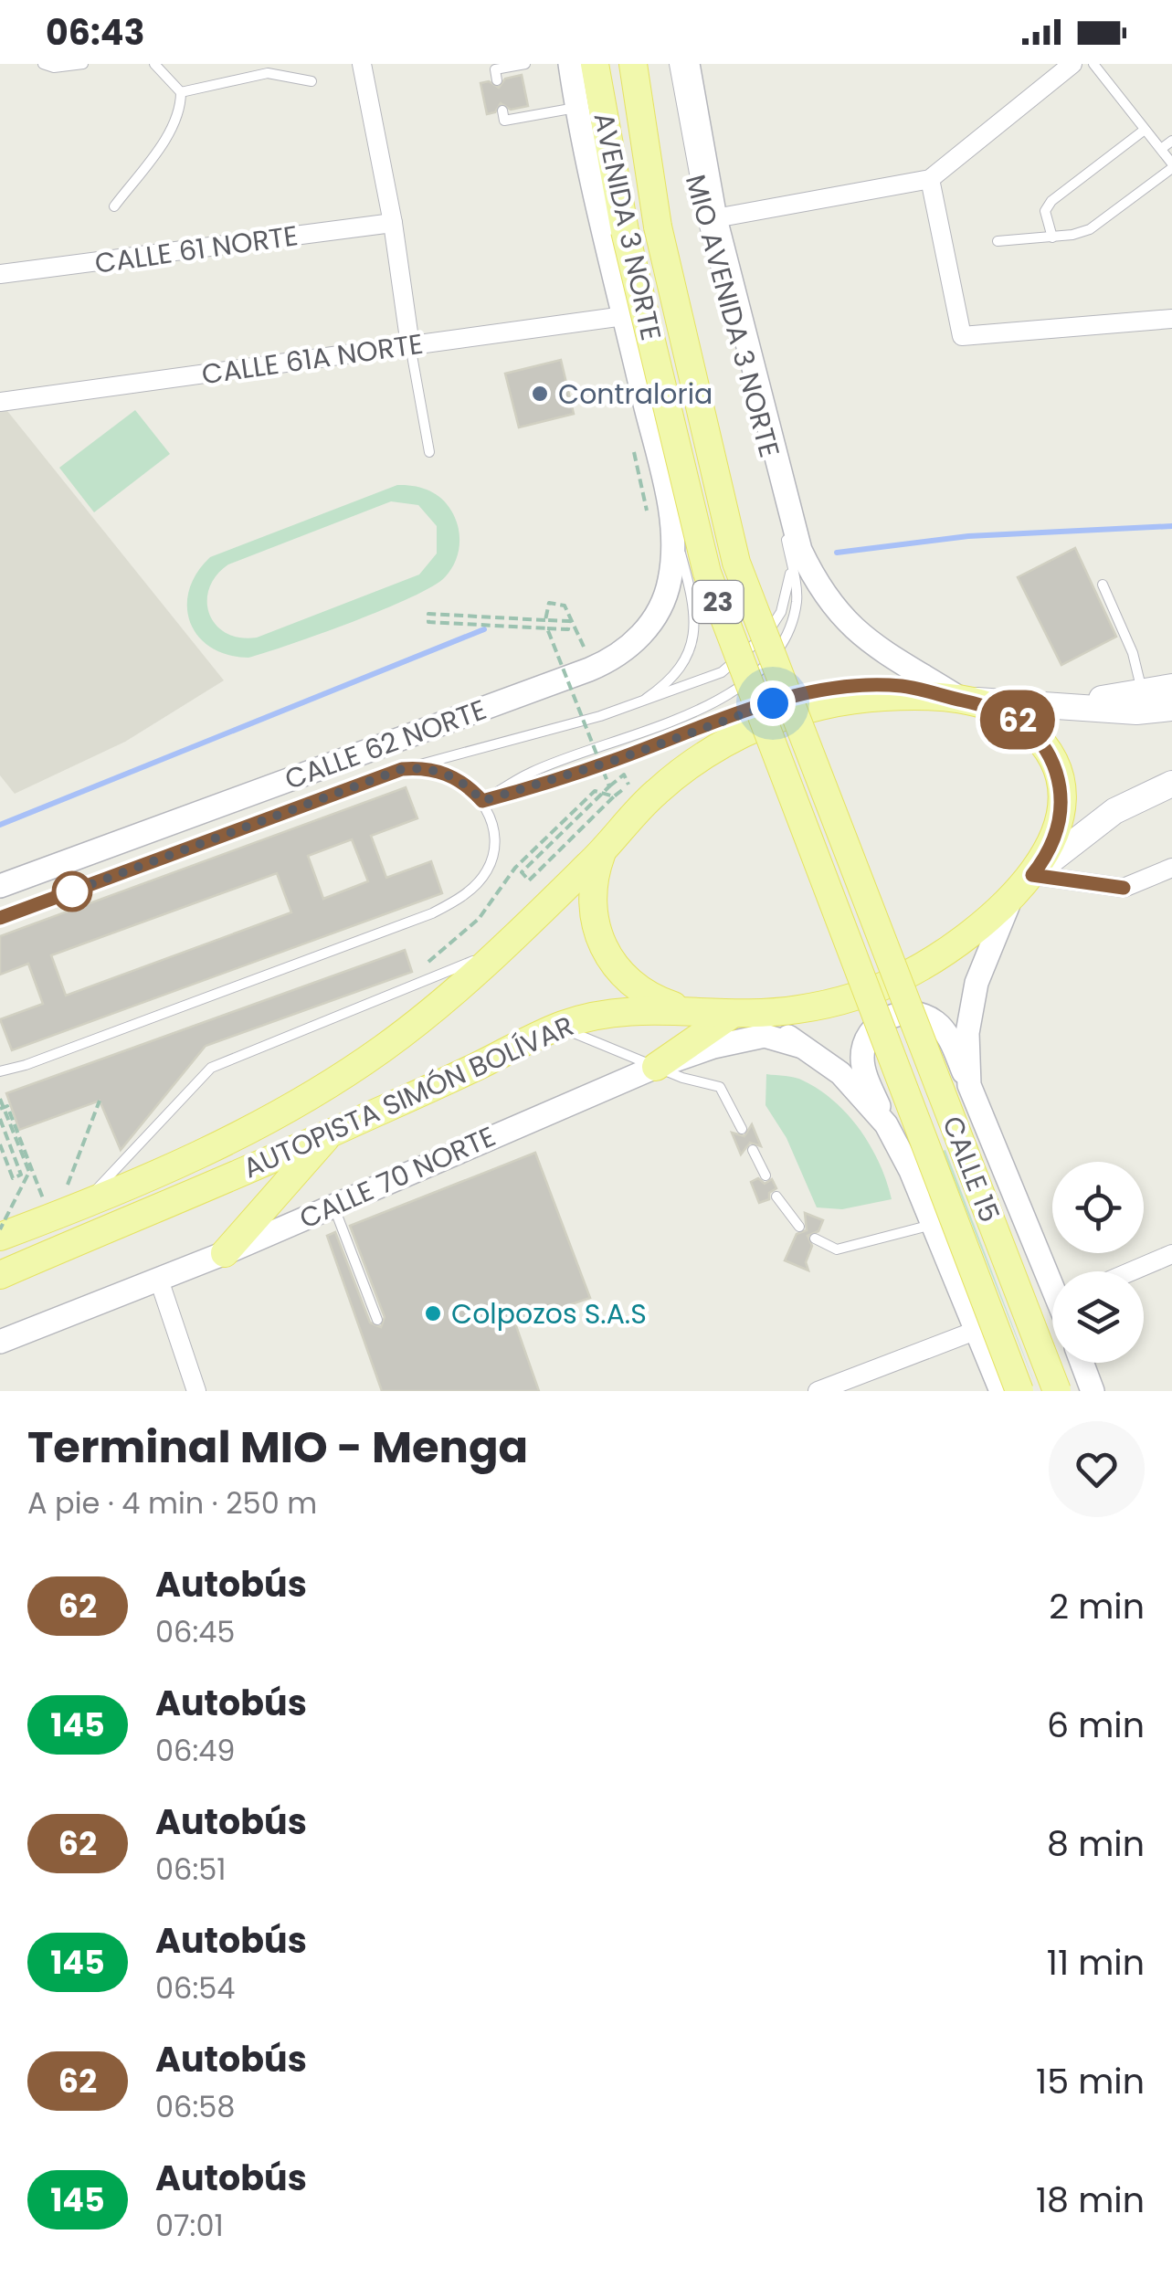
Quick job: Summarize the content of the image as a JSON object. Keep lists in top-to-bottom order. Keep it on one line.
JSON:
{"streets":{"main road":["AVENIDA 3 NORTE","23","AUTOPISTA SIMÓN BOLÍVAR","CALLE 15"],"street":["CALLE 61 NORTE","CALLE 61A NORTE","CALLE 62 NORTE","CALLE 70 NORTE"],"lane":["MIO AVENIDA 3 NORTE"]},"crossings":[["AVENIDA 3 NORTE","CALLE 61A NORTE"],["AVENIDA 3 NORTE","CALLE 62 NORTE"],["AVENIDA 3 NORTE","CALLE 15"],["AUTOPISTA SIMÓN BOLÍVAR","CALLE 15"],["CALLE 15","CALLE 70 NORTE"]],"places":["Contraloria","Colpozos S.A.S"],"lines":["bus line 62"],"page":{"status":"06:43","on_map":"62","heading":["Terminal MIO - Menga","A pie · 4 min · 250 m"],"list":[{"mark":"62","name":"Autobús","note":"06:45","value":"2 min"},{"mark":"145","name":"Autobús","note":"06:49","value":"6 min"},{"mark":"62","name":"Autobús","note":"06:51","value":"8 min"},{"mark":"145","name":"Autobús","note":"06:54","value":"11 min"},{"mark":"62","name":"Autobús","note":"06:58","value":"15 min"},{"mark":"145","name":"Autobús","note":"07:01","value":"18 min"}]}}
